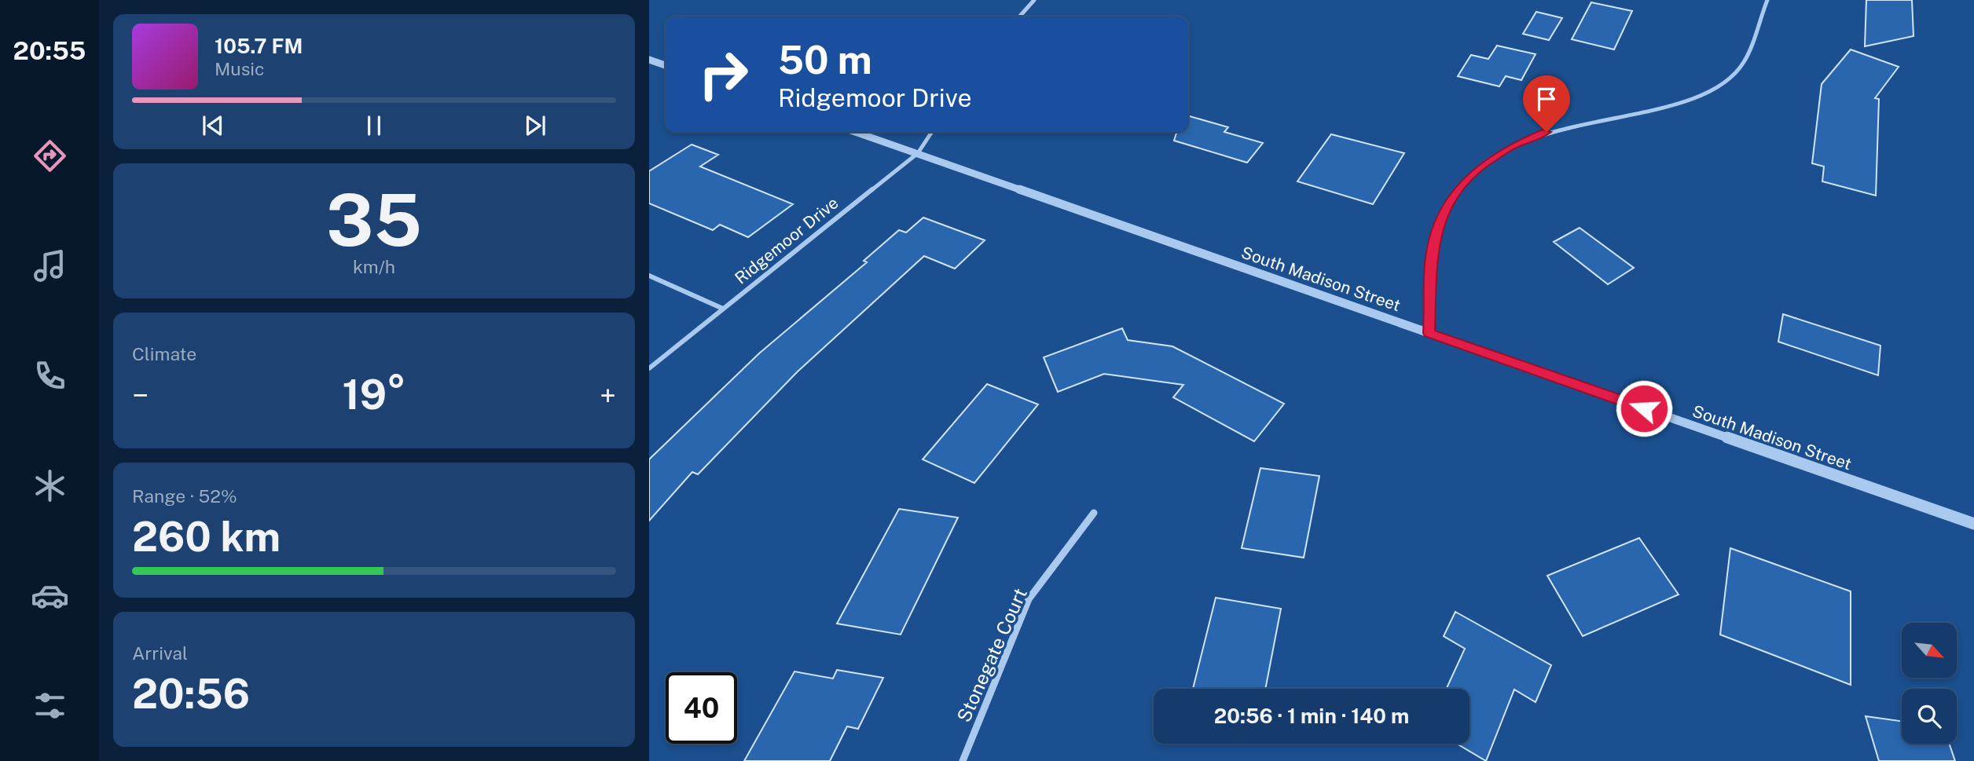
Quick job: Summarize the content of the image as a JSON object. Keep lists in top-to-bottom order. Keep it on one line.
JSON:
{"streets":{"street":["Ridgemoor Drive","South Madison Street","Stonegate Court"]},"crossings":[["Ridgemoor Drive","South Madison Street"]],"north":"bottom right","page":{"tabs":"20:55","turn":["50 m","Ridgemoor Drive"],"song":["105.7 FM","Music"],"tile":[["35","km/h"],"Climate",["Range · 52%","260 km"],["Arrival","20:56"]],"heat":["−","19°","+"],"limit":"40","trip":"20:56 · 1 min · 140 m"}}
